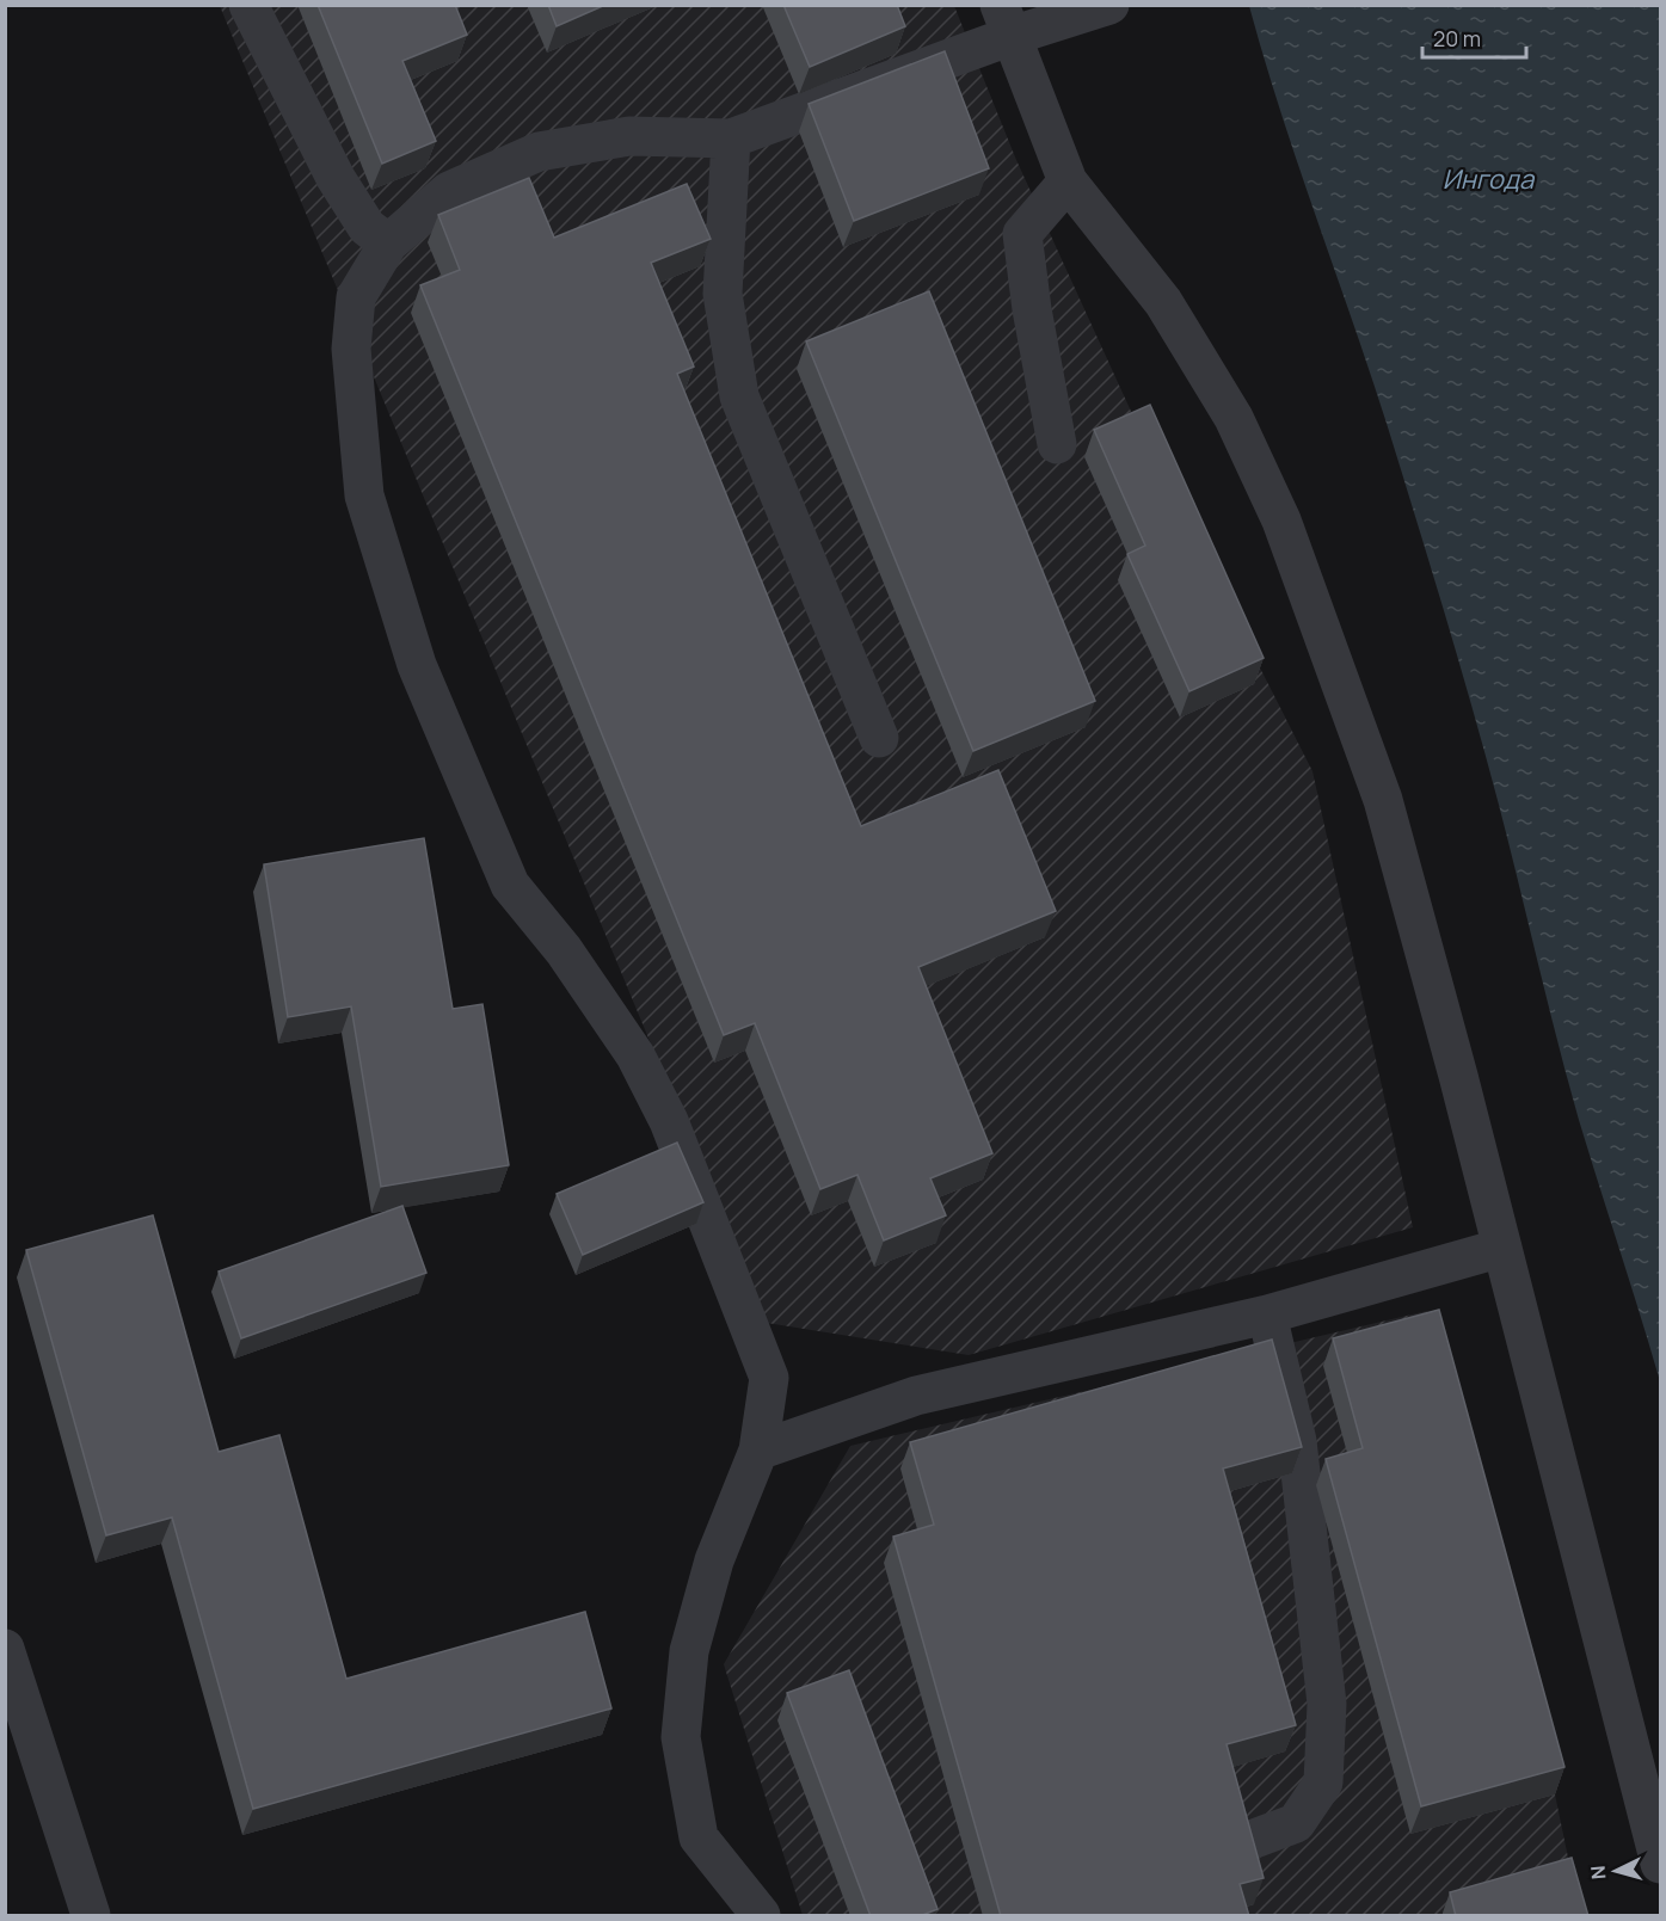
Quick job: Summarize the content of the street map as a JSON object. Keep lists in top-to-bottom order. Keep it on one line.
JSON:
{"water":["Ингода"],"scale_bar":"20 m","north":"left"}
